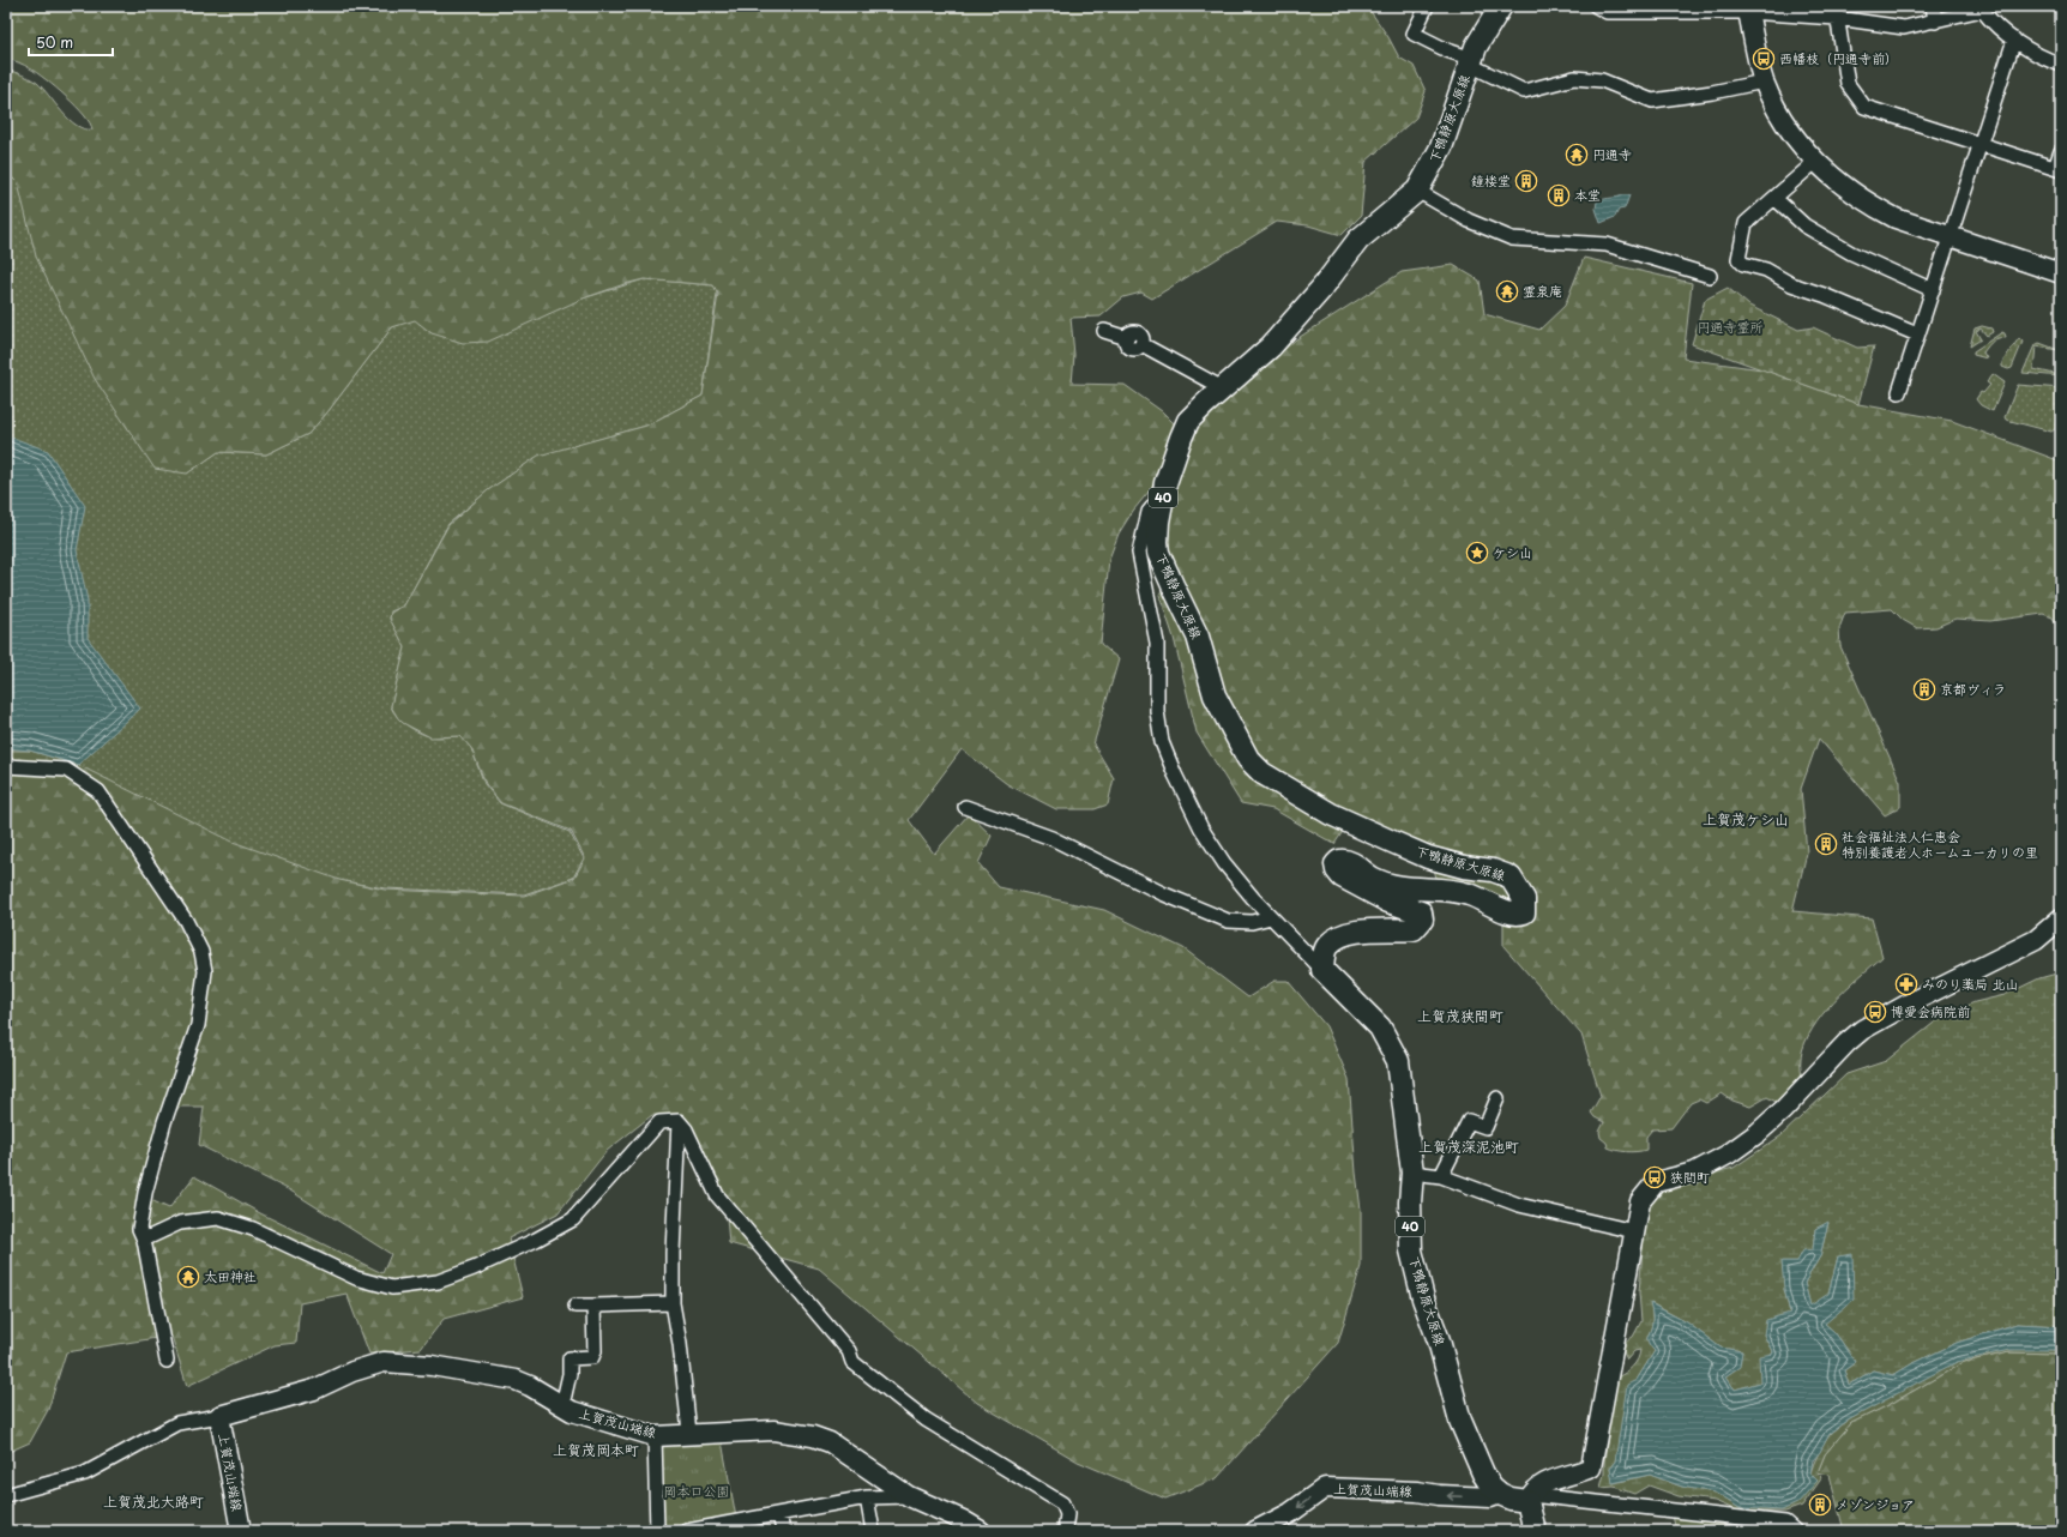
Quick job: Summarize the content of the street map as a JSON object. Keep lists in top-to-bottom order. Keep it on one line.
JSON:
{"streets":{"main road":["下鴨静原大原線","40"],"street":["上賀茂山端線"]},"crossings":[["下鴨静原大原線","上賀茂山端線"]],"districts":["上賀茂ケシ山","上賀茂狭間町","上賀茂深泥池町","上賀茂岡本町","上賀茂北大路町"],"parks":["円通寺霊所","岡本口公園"],"places":{"bus stop":["西幡枝（円通寺前）","博愛会病院前","狭間町"],"temple":["円通寺","霊泉庵","太田神社"],"building":["鐘楼堂","本堂","京都ヴィラ","社会福祉法人仁恵会 特別養護老人ホームユーカリの里","メゾンジョア"],"place":["ケシ山"],"pharmacy":["みのり薬局 北山"]},"scale_bar":"50 m"}
